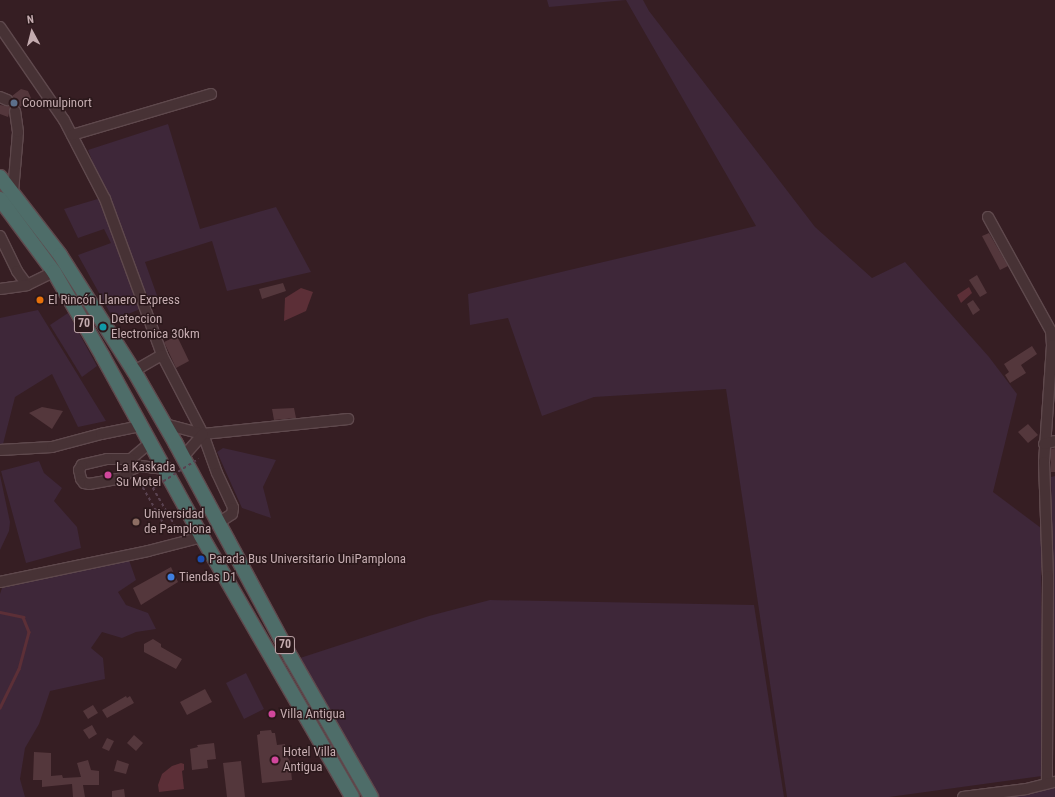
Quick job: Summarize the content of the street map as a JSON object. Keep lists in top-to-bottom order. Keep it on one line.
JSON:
{"streets":{"highway":["70"]},"places":["Coomulpinort","El Rincón Llanero Express","Deteccion Electronica 30km","La Kaskada Su Motel","Universidad de Pamplona","Parada Bus Universitario UniPamplona","Tiendas D1","Villa Antigua","Hotel Villa Antigua"],"north":"top"}
